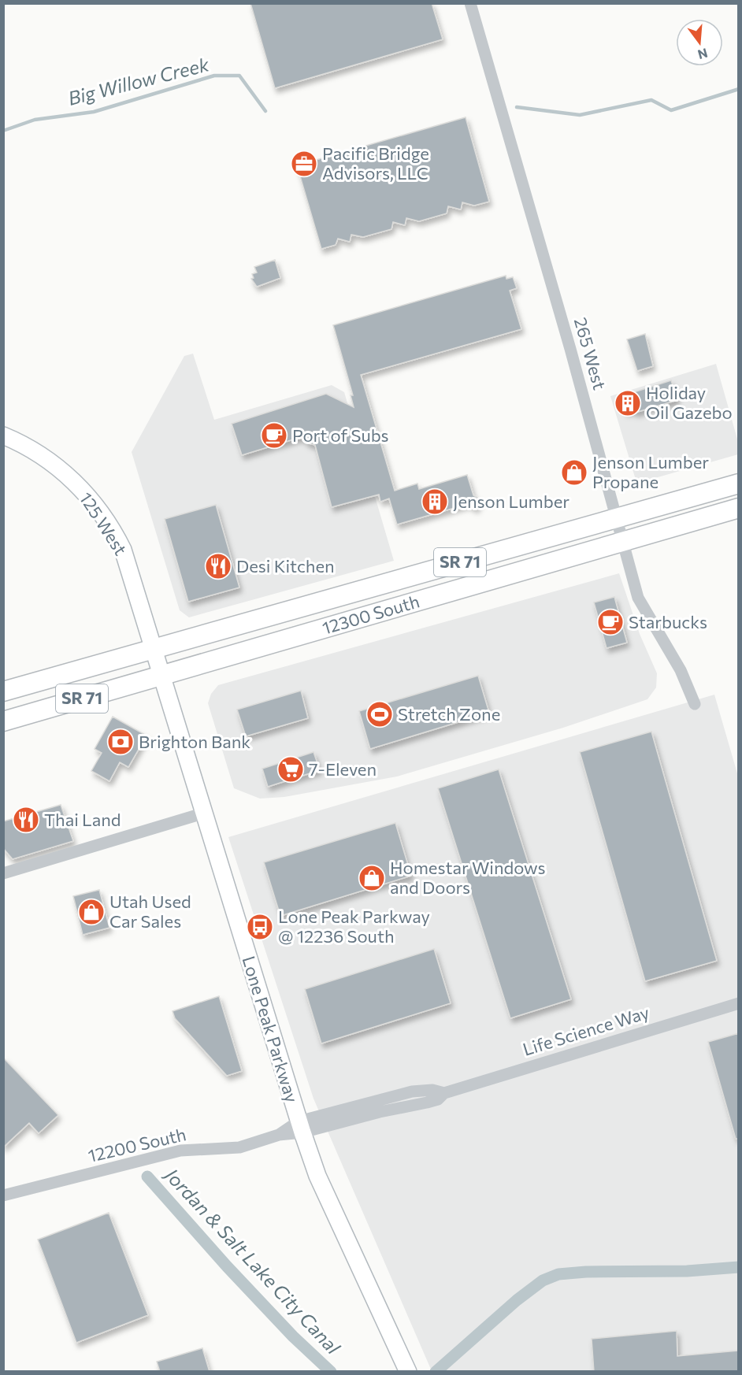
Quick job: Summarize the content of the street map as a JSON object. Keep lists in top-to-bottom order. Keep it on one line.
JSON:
{"streets":{"main road":["125 West","SR 71","12300 South","Lone Peak Parkway"],"street":["265 West","Life Science Way","12200 South"]},"crossings":[["265 West","12300 South"],["125 West","12300 South"],["125 West","Lone Peak Parkway"],["12300 South","Lone Peak Parkway"],["Lone Peak Parkway","Life Science Way"],["Lone Peak Parkway","12200 South"],["Life Science Way","12200 South"]],"water":["Big Willow Creek","Jordan & Salt Lake City Canal"],"places":{"office":["Pacific Bridge Advisors, LLC"],"building":["Holiday Oil Gazebo","Jenson Lumber"],"cafe":["Port of Subs","Starbucks"],"shop":["Jenson Lumber Propane","Homestar Windows and Doors","Utah Used Car Sales"],"restaurant":["Desi Kitchen","Thai Land"],"sports":["Stretch Zone"],"bank":["Brighton Bank"],"supermarket":["7-Eleven"],"bus stop":["Lone Peak Parkway @ 12236 South"]},"north":"bottom"}
